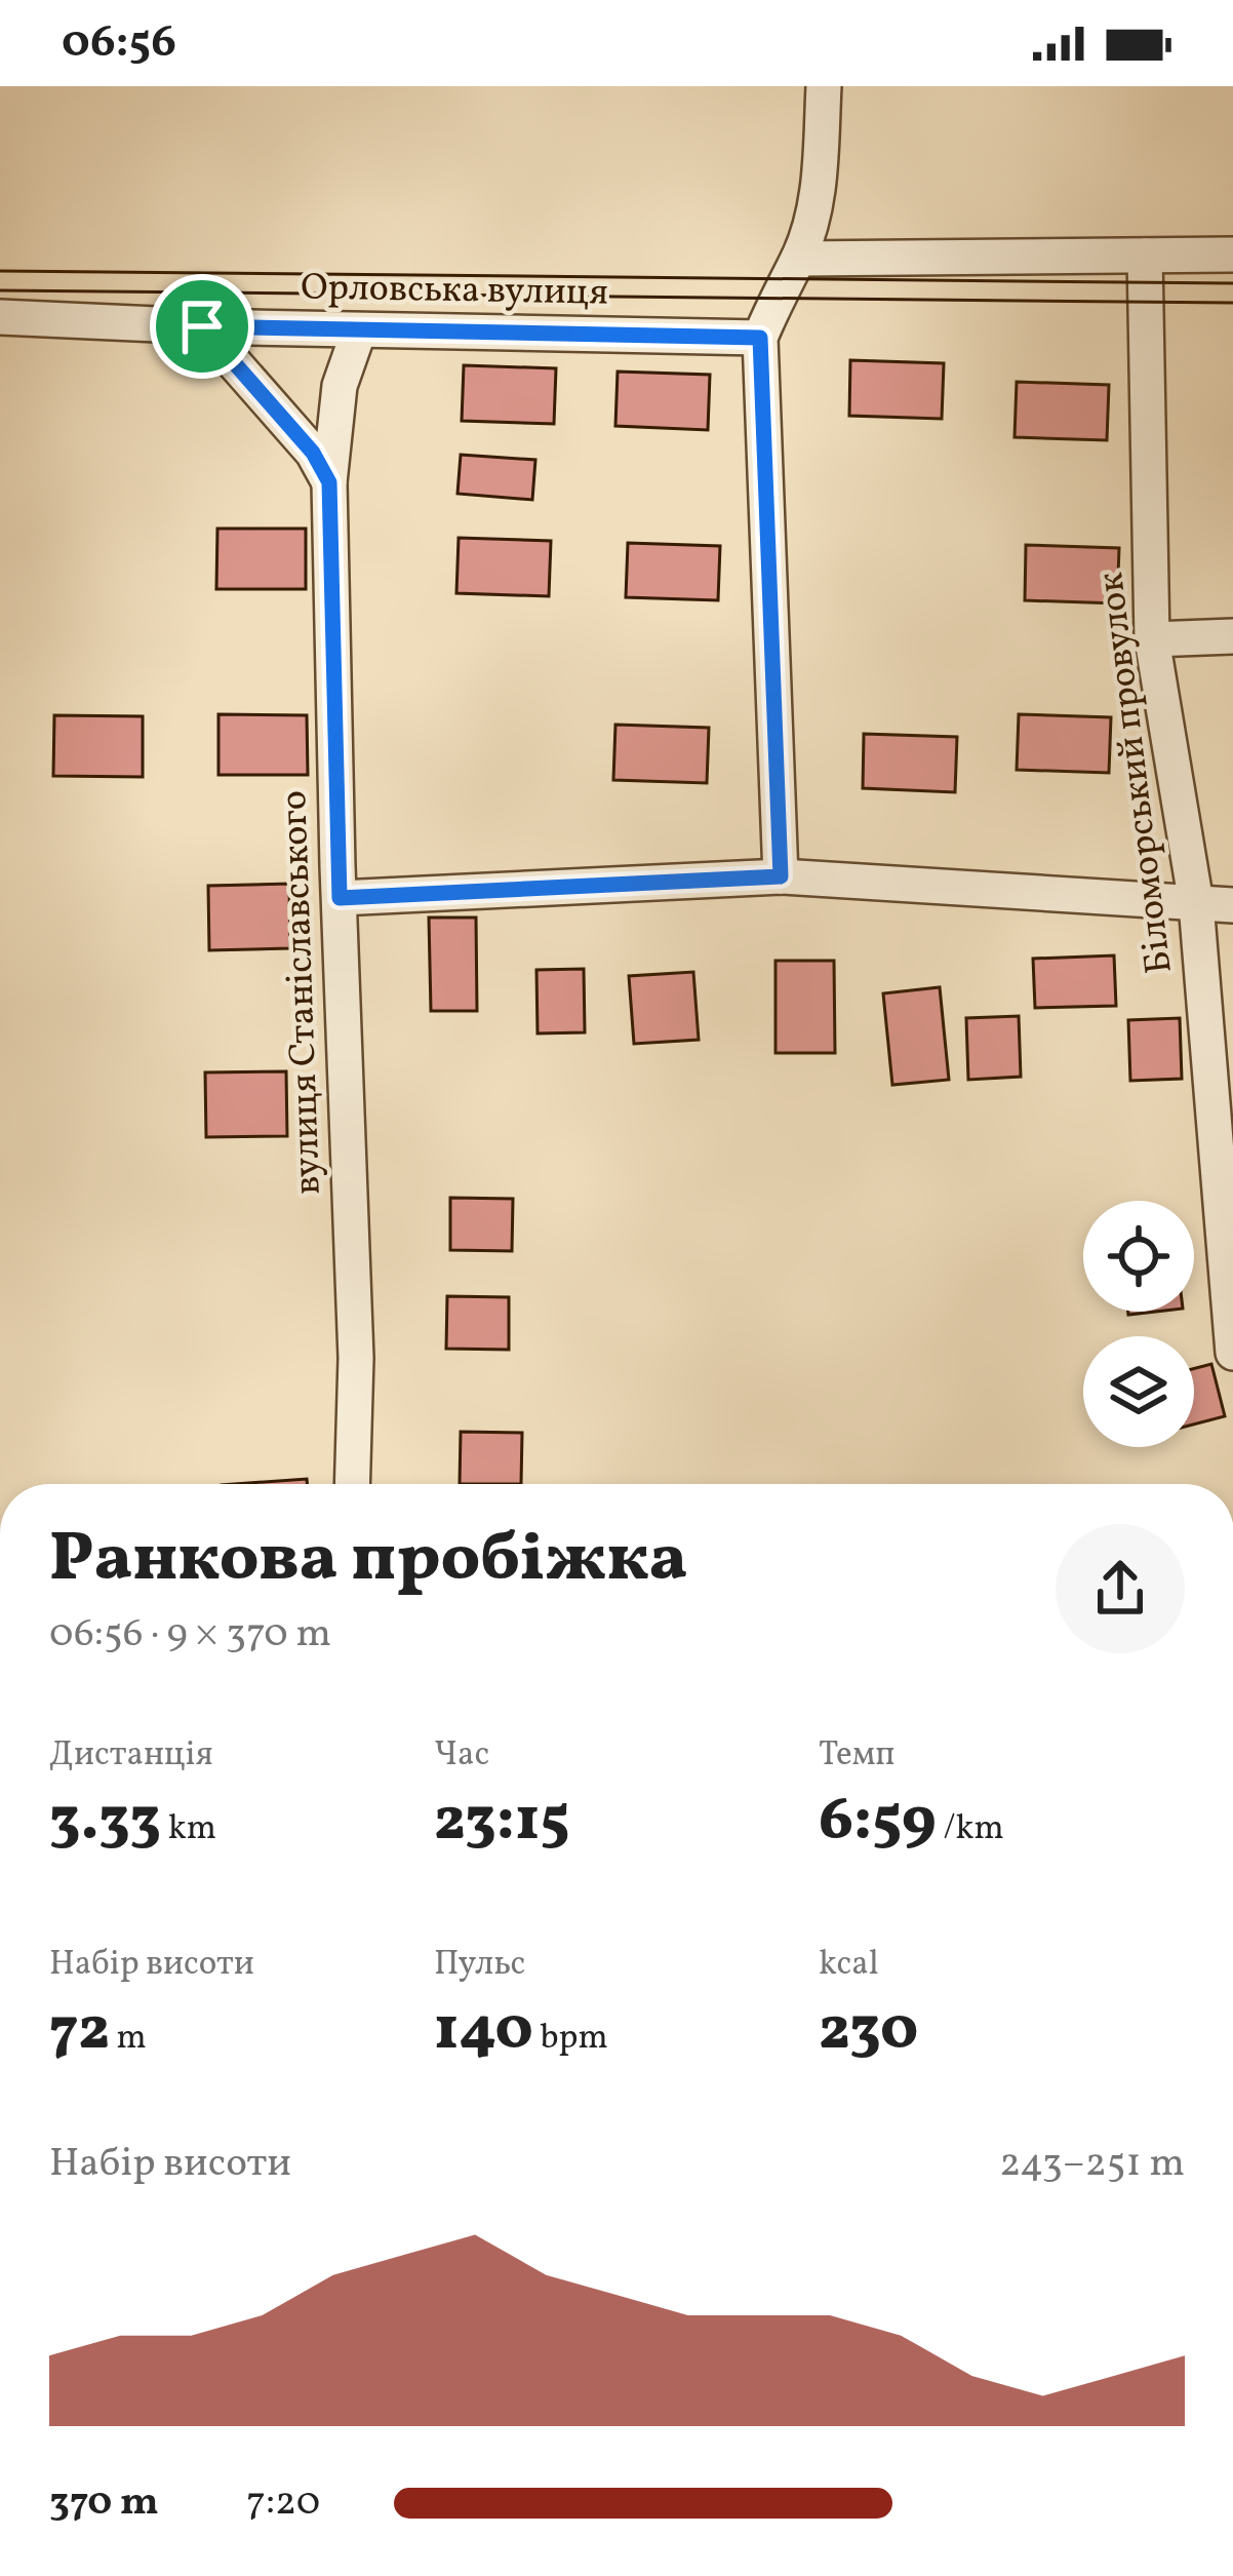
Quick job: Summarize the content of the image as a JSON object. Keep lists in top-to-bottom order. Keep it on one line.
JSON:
{"streets":{"street":["Орловська вулиця","Біломорський провулок","вулиця Станіславського"]},"crossings":[["Орловська вулиця","вулиця Станіславського"]],"page":{"status":"06:56","heading":["Ранкова пробіжка","06:56 · 9 × 370 m"],"stats":[["Дистанція","3.33 km"],["Час","23:15"],["Темп","6:59 /km"],["Набір висоти","72 m"],["Пульс","140 bpm"],["kcal","230"]],"chart":["Набір висоти","243–251 m"],"list":[{"name":"370 m","note":"7:20"}]}}
